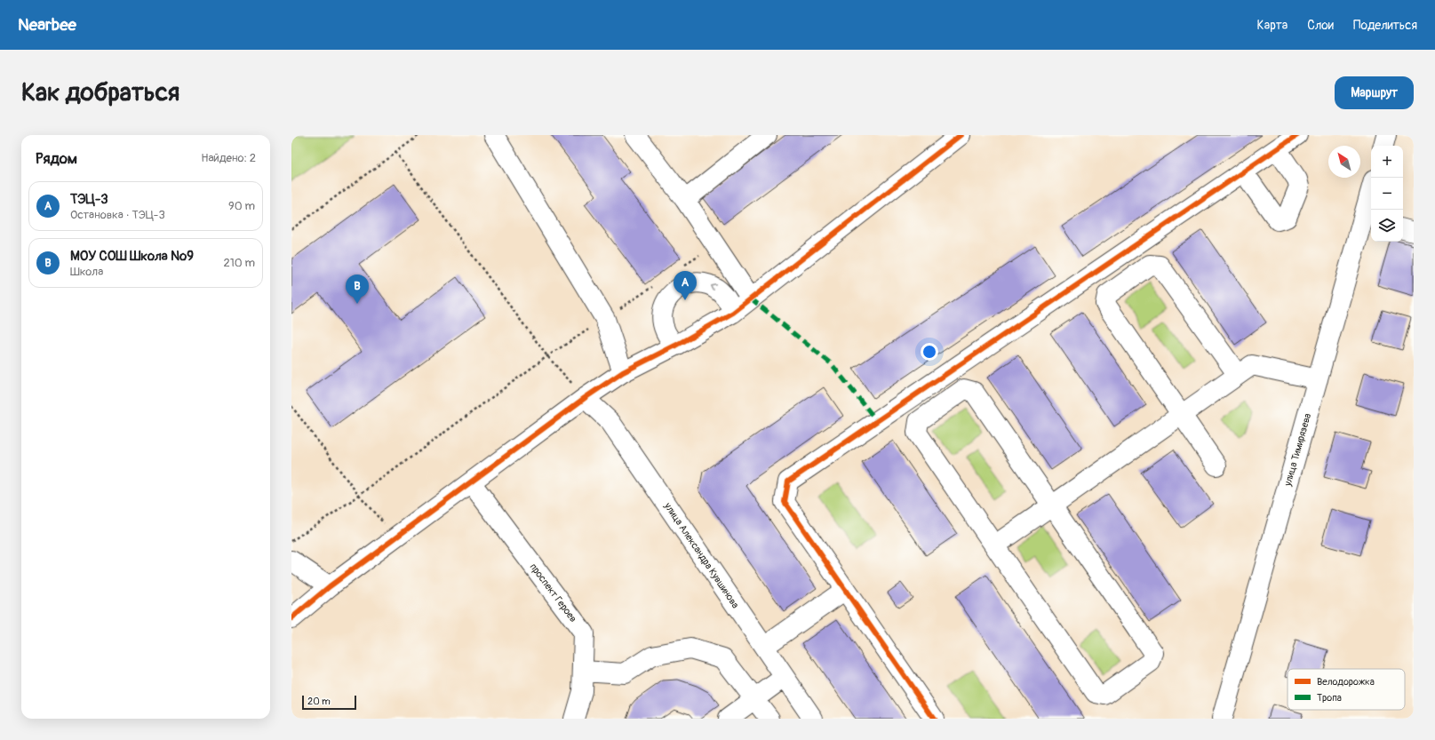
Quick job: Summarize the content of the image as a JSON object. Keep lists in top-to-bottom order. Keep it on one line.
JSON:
{"streets":{"street":["улица Тимирязева","улица Александра Кувшинова","проспект Героев"]},"legend":["Велодорожка","Тропа"],"scale_bar":"20 m","north":"top left","page":{"header":"Nearbee","nav":["Карта","Слои","Поделиться"],"buttons":"Маршрут","title":"Как добраться","heading":["Рядом","Найдено: 2"],"map_buttons":["+","−"],"list":[{"mark":"A","name":"ТЭЦ-3","note":"Остановка · ТЭЦ-3","value":"90 m"},{"mark":"B","name":"МОУ СОШ Школа №9","note":"Школа","value":"210 m"}],"pins":["A","B"],"scale":"20 m"}}
